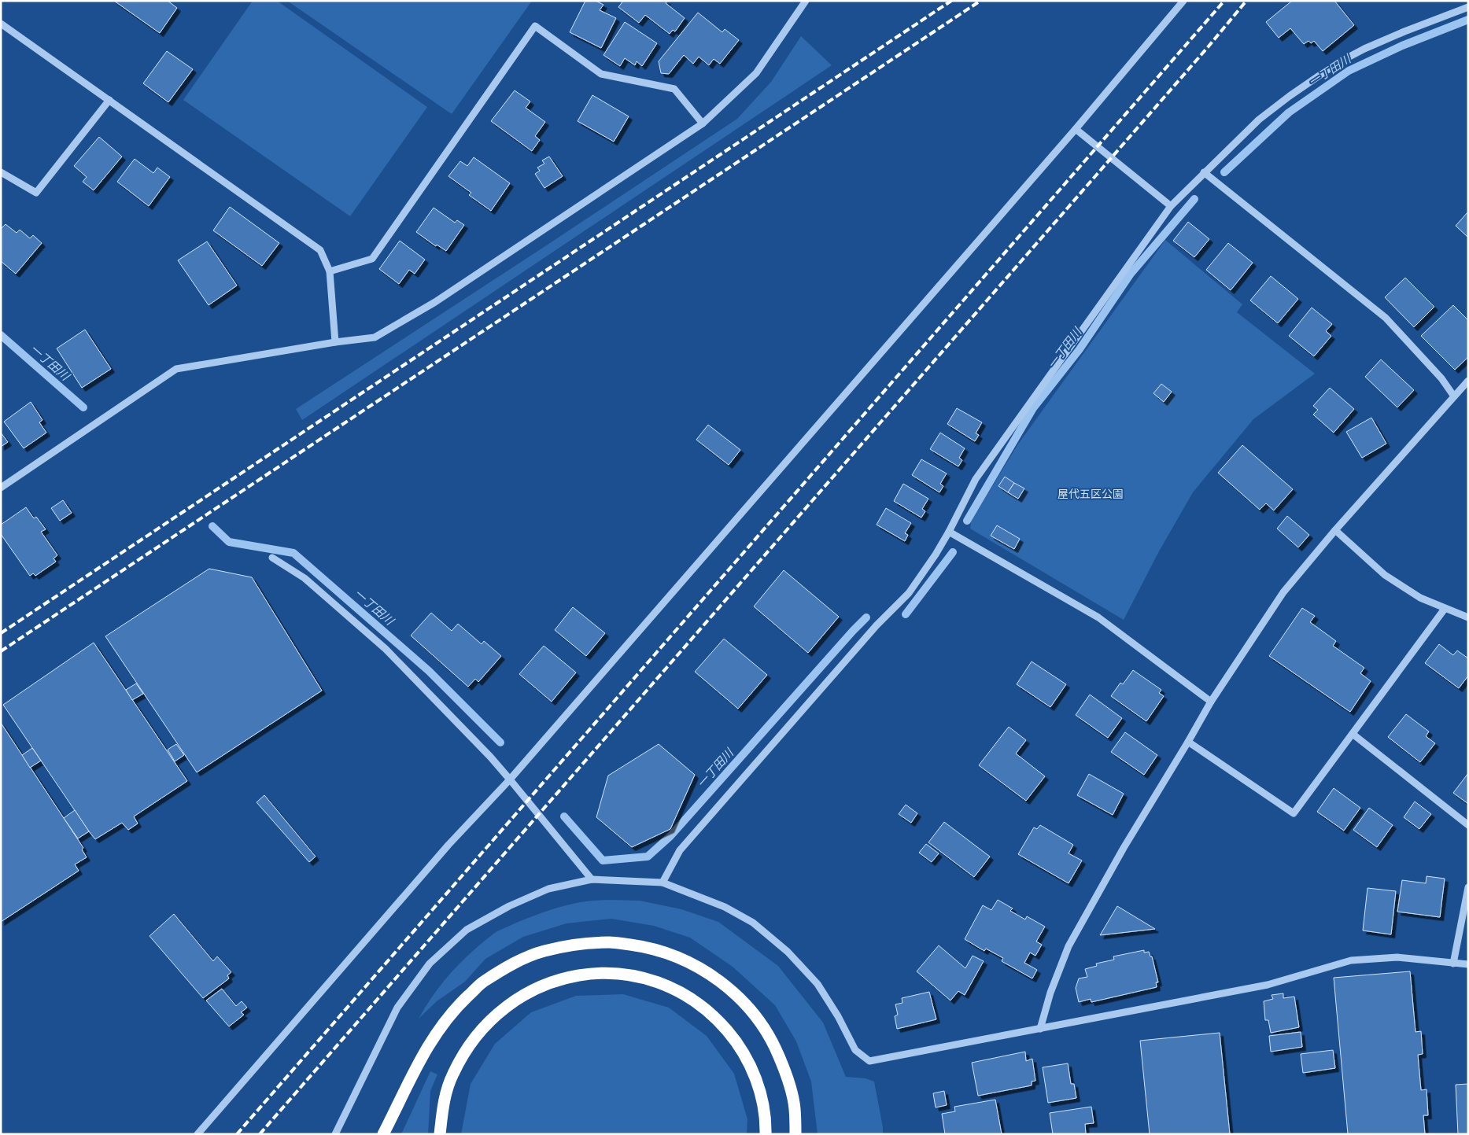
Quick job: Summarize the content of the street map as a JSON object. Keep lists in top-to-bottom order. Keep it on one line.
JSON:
{"water":["一丁田川"],"parks":["屋代五区公園"]}
